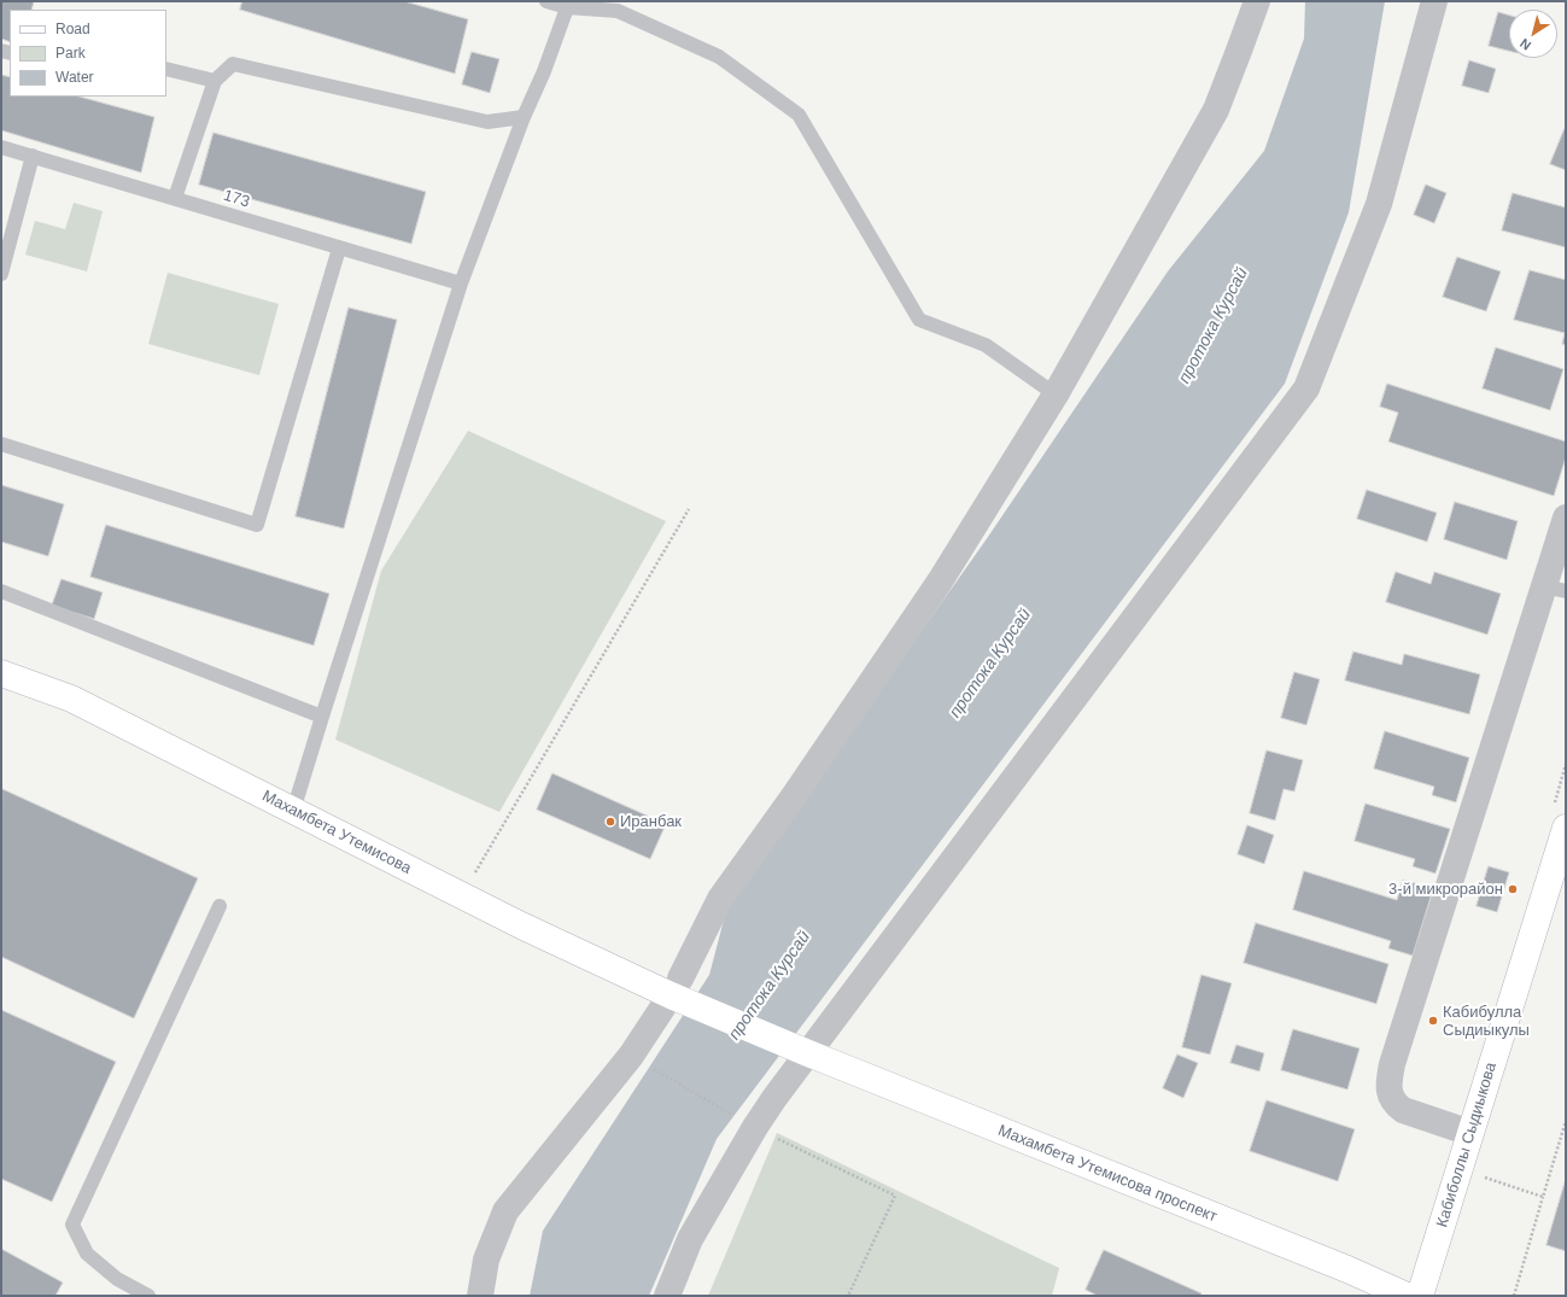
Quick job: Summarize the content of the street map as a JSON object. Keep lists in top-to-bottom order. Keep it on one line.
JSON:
{"streets":{"street":["Махамбета Утемисова","Кабиболлы Сыдиыкова","Махамбета Утемисова проспект"],"lane":["173"]},"crossings":[["Махамбета Утемисова","Махамбета Утемисова проспект"]],"water":["протока Курсай"],"places":["Иранбак","3-й микрорайон","Кабибулла Сыдиыкулы"],"legend":["Road","Park","Water"],"north":"bottom left"}
